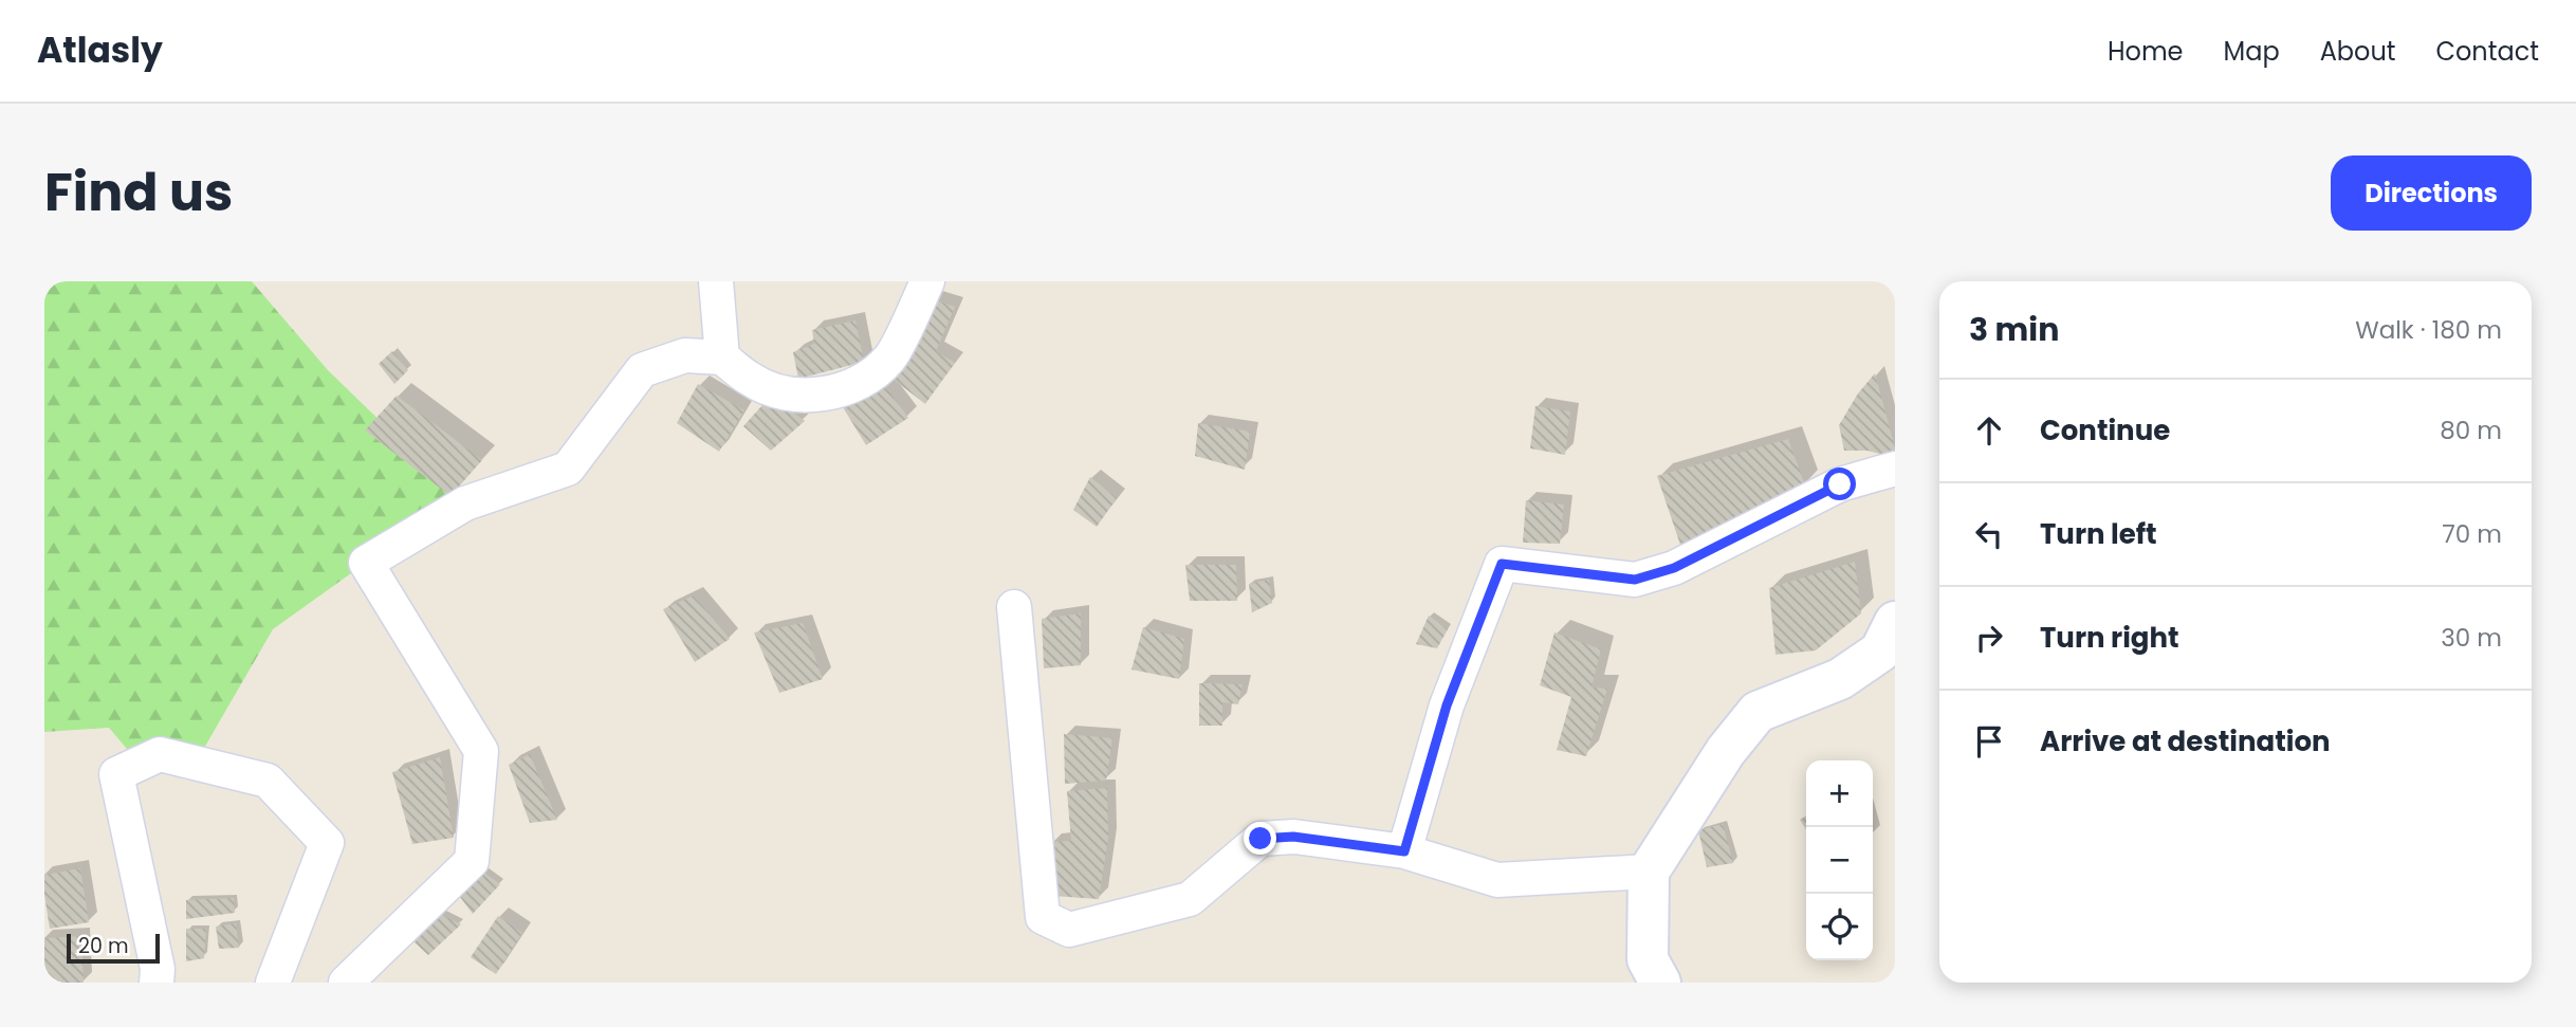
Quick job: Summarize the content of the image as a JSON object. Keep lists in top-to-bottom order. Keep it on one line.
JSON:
{"scale_bar":"20 m","page":{"header":"Atlasly","nav":["Home","Map","About","Contact"],"title":"Find us","buttons":"Directions","heading":["3 min","Walk · 180 m"],"list":[["Continue","80 m"],["Turn left","70 m"],["Turn right","30 m"],"Arrive at destination"],"map_buttons":["+","−"],"scale":"20 m"}}
